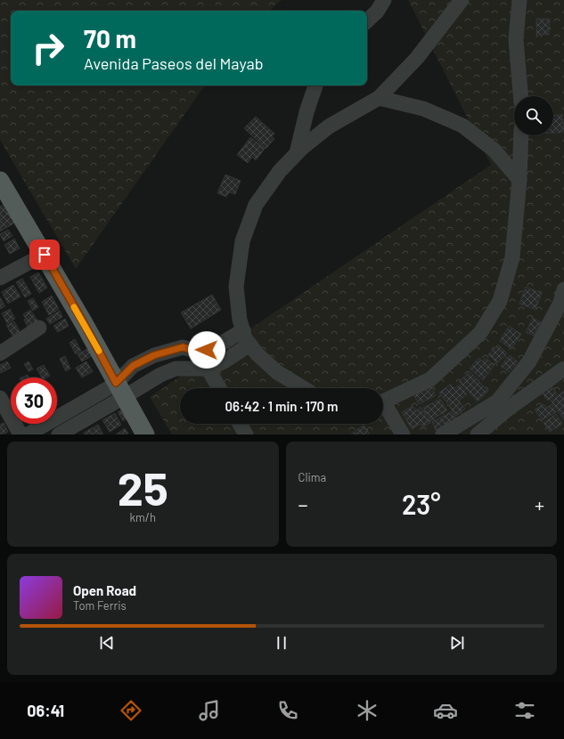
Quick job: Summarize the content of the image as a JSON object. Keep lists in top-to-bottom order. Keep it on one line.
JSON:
{"page":{"turn":["70 m","Avenida Paseos del Mayab"],"limit":"30","trip":"06:42 · 1 min · 170 m","tile":[["25","km/h"],"Clima"],"heat":["−","23°","+"],"song":["Open Road","Tom Ferris"],"tabs":"06:41"}}
